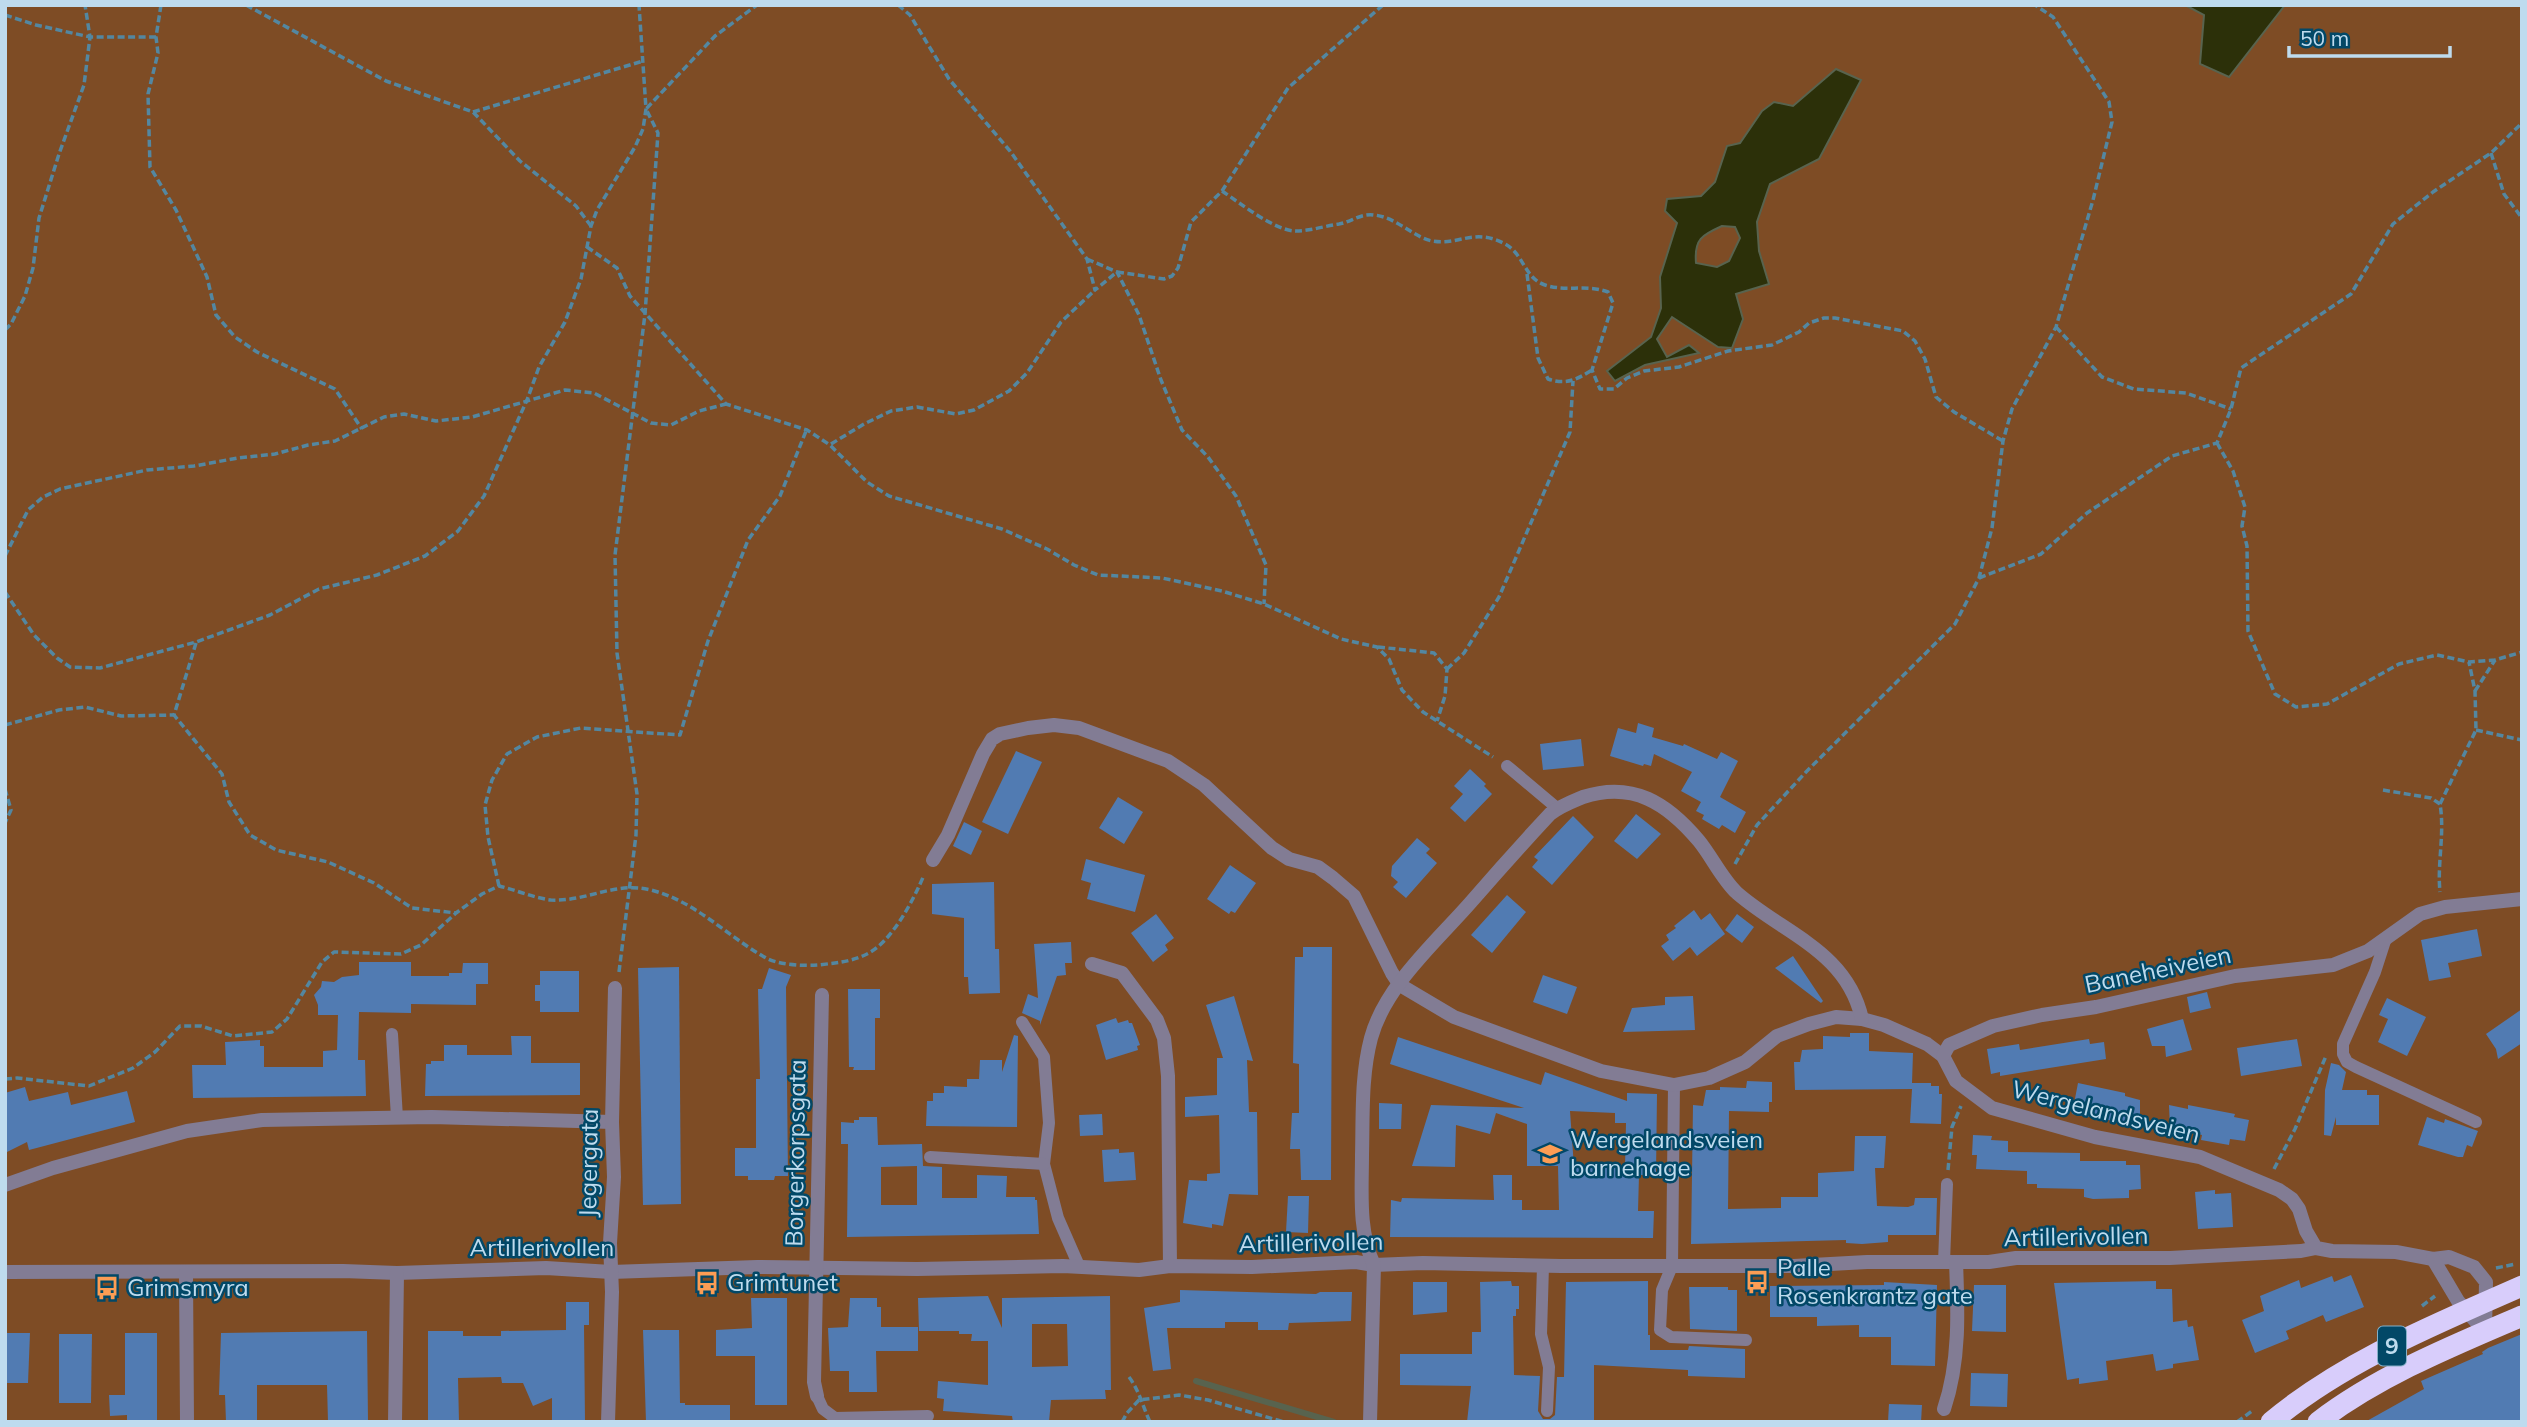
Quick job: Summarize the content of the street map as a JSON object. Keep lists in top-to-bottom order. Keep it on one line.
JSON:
{"streets":{"highway":["9"],"street":["Baneheiveien","Wergelandsveien","Borgerkorpsgata","Jegergata","Artillerivollen"]},"crossings":[["Baneheiveien","Wergelandsveien"],["Wergelandsveien","Artillerivollen"],["Borgerkorpsgata","Artillerivollen"],["Jegergata","Artillerivollen"]],"places":{"school or university":["Wergelandsveien barnehage"],"bus stop":["Palle Rosenkrantz gate","Grimtunet","Grimsmyra"]},"scale_bar":"50 m"}
